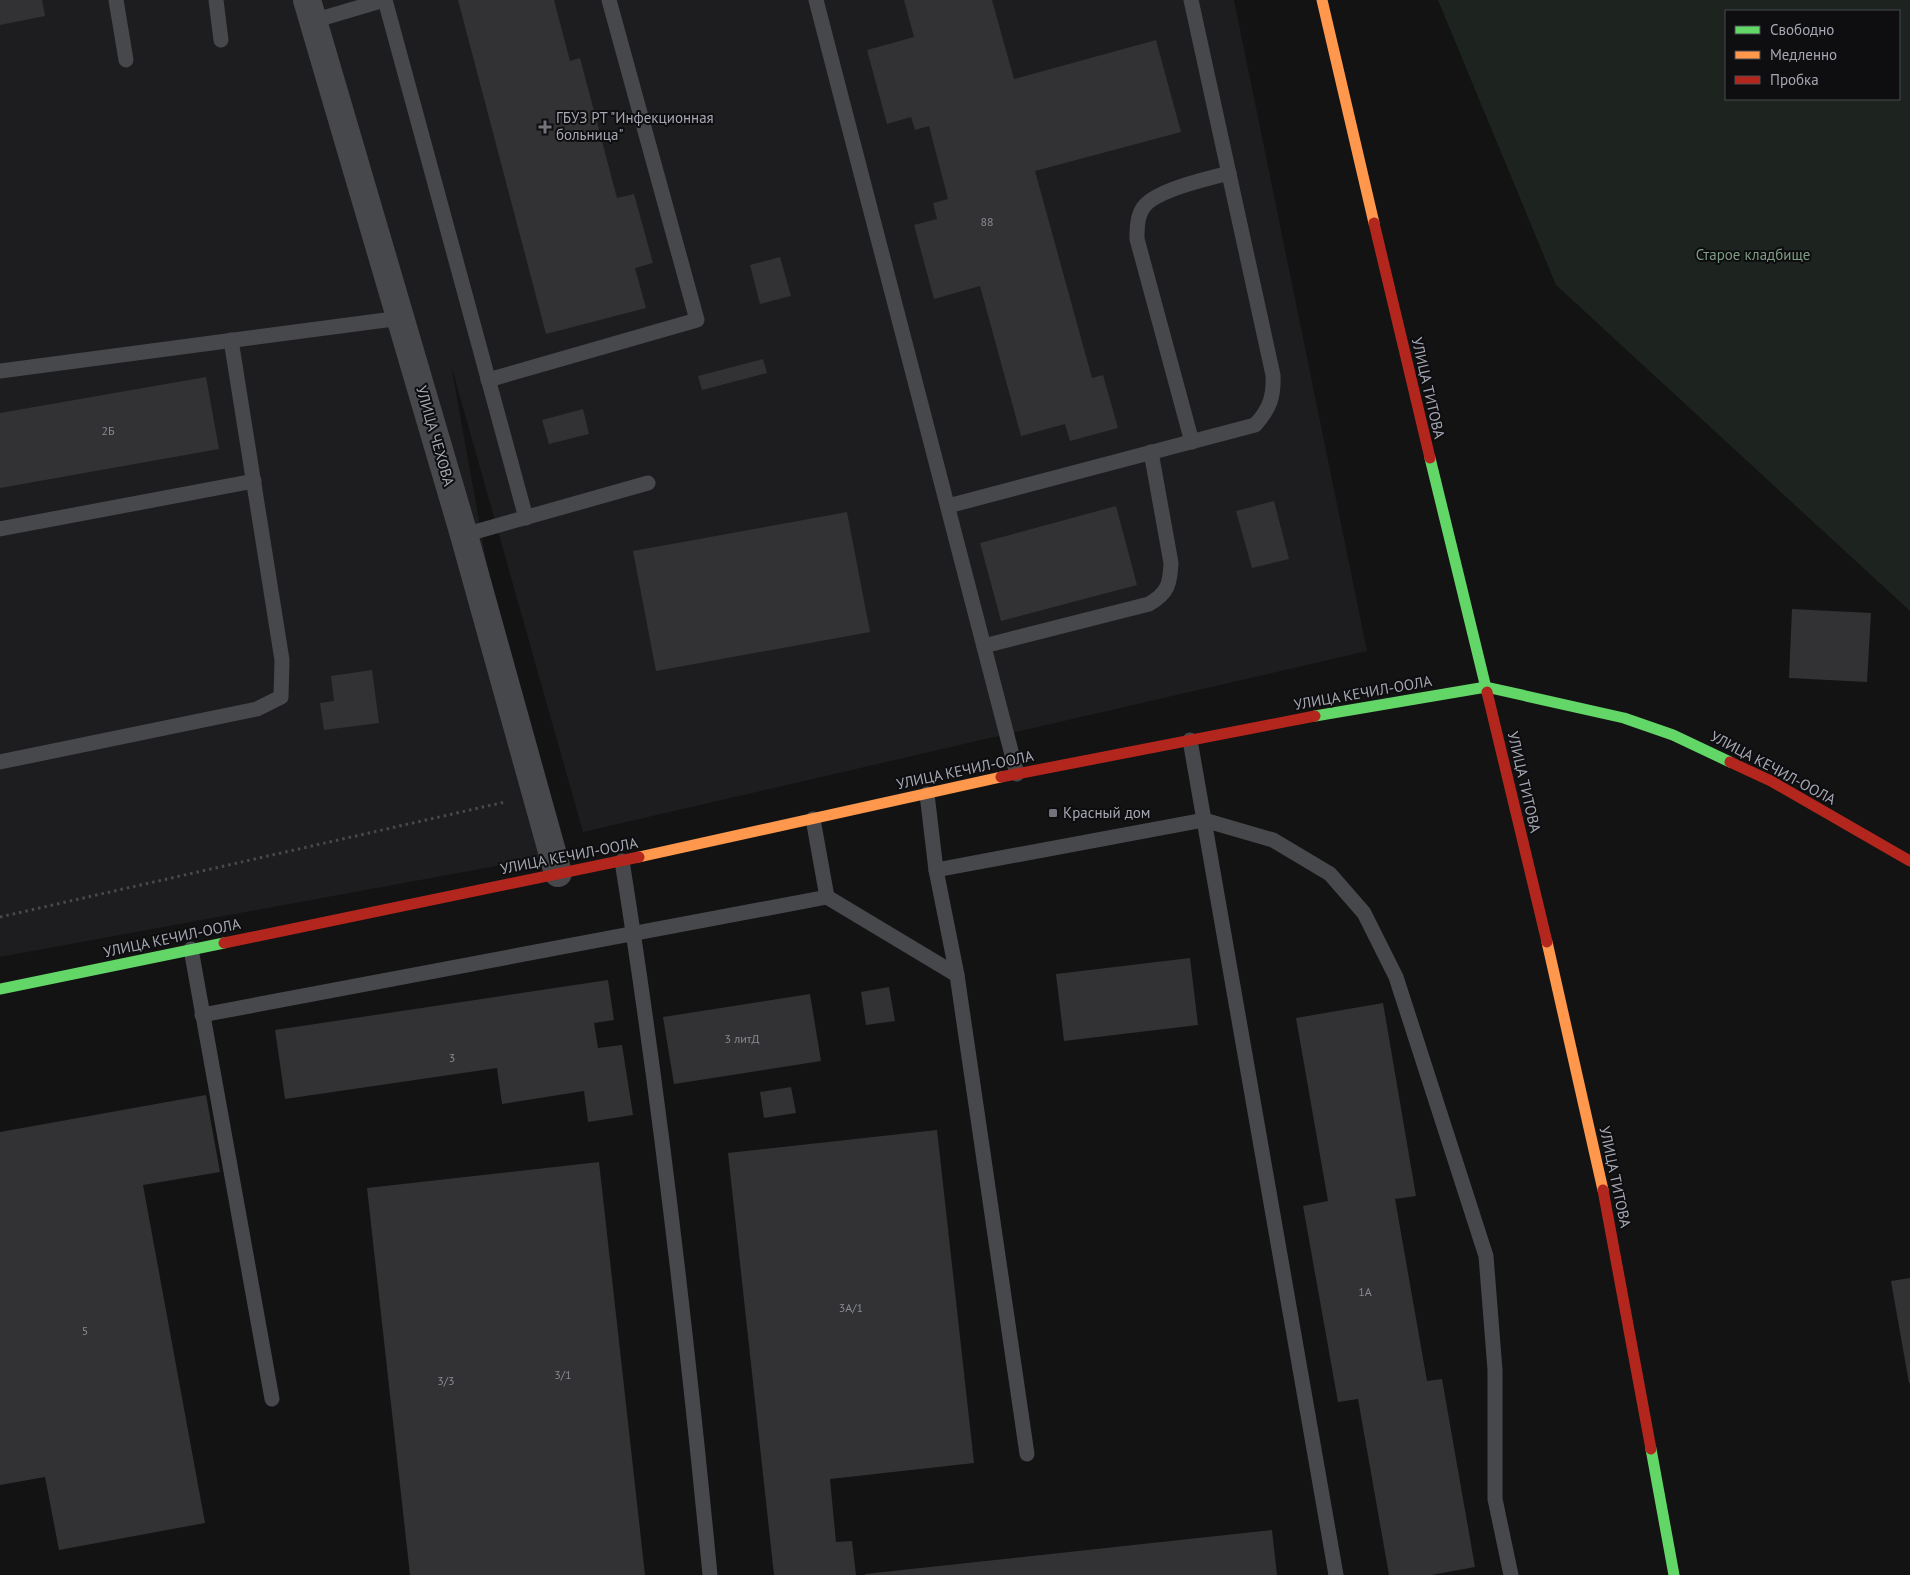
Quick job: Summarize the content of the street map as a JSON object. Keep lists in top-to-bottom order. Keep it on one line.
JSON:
{"streets":{"street":["УЛИЦА ТИТОВА","УЛИЦА ЧЕХОВА","УЛИЦА КЕЧИЛ-ООЛА"]},"crossings":[["УЛИЦА ТИТОВА","УЛИЦА КЕЧИЛ-ООЛА"],["УЛИЦА ЧЕХОВА","УЛИЦА КЕЧИЛ-ООЛА"]],"parks":["Старое кладбище"],"places":{"health":["ГБУЗ РТ \"Инфекционная больница\""],"transit":["Красный дом"]},"house_numbers":["88","2Б","3 литД","3","1А","3А/1","5","3/1","3/3"],"legend":["Свободно","Медленно","Пробка"]}
